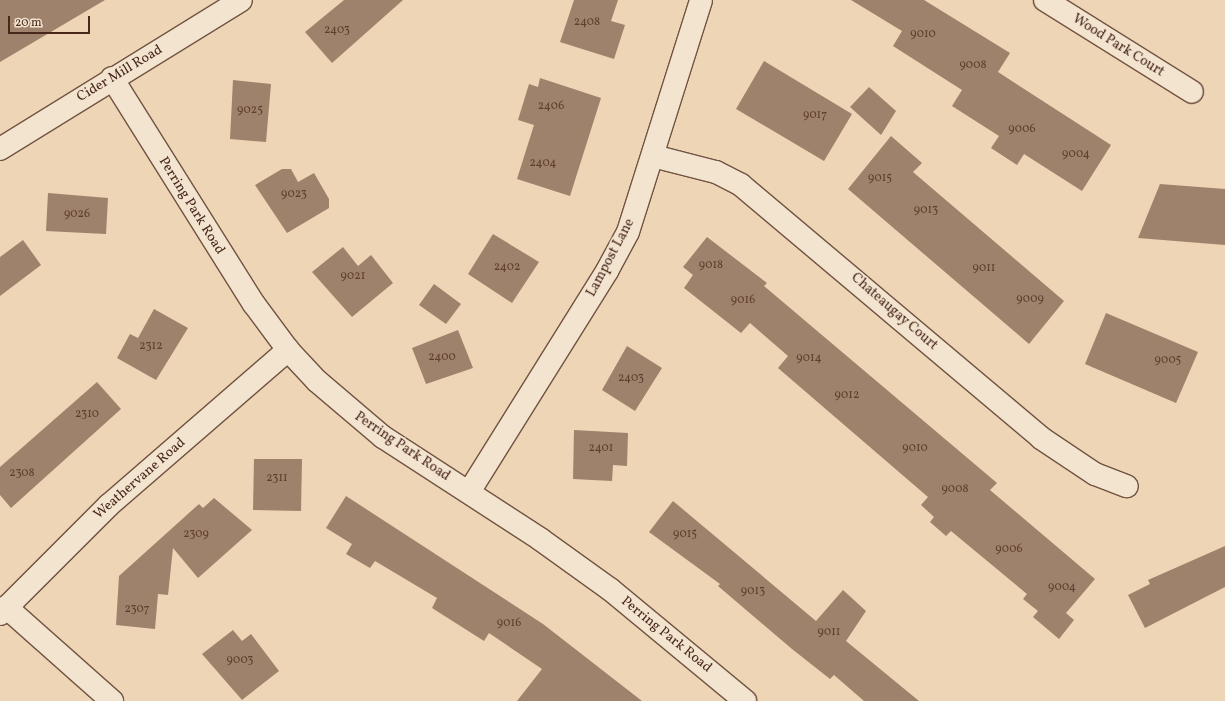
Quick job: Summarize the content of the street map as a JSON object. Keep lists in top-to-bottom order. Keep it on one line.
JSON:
{"streets":{"street":["Wood Park Court","Cider Mill Road","Perring Park Road","Lampost Lane","Chateaugay Court","Weathervane Road"]},"crossings":[["Cider Mill Road","Perring Park Road"],["Perring Park Road","Lampost Lane"],["Perring Park Road","Weathervane Road"],["Lampost Lane","Chateaugay Court"]],"house_numbers":["2408","2403","9010","9008","2406","9025","9017","9006","9004","2404","9015","9023","9013","9026","9018","2402","9011","9021","9009","9016","2312","2400","9014","9005","2403","9012","2310","2401","9010","2308","2311","9008","2309","9015","9006","9004","9013","2307","9016","9011","9003"],"scale_bar":"20 m"}
